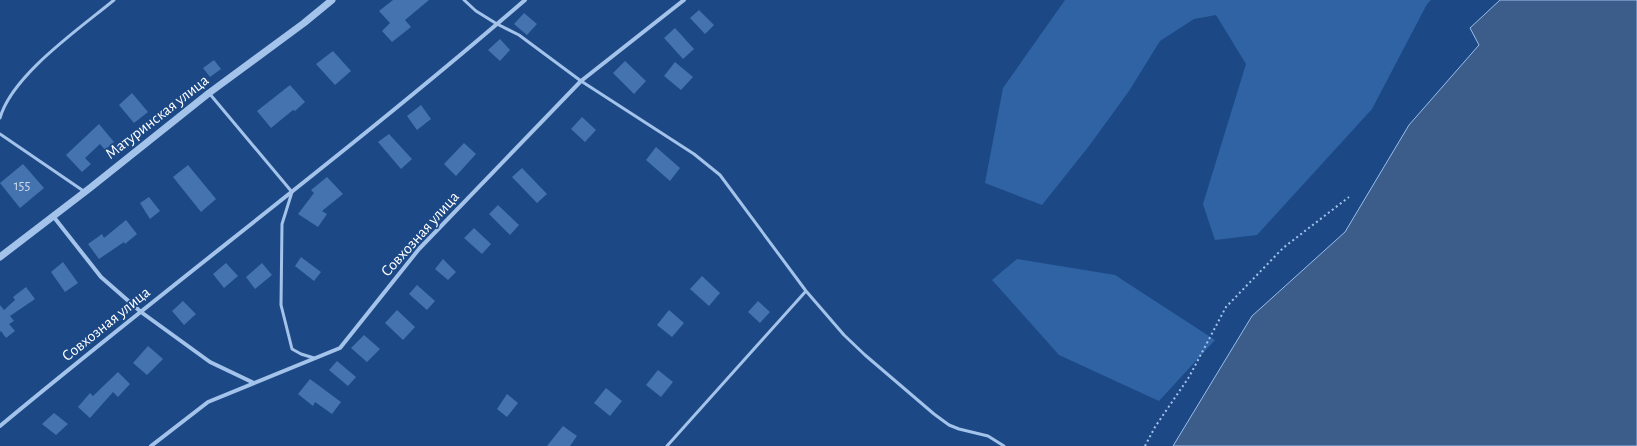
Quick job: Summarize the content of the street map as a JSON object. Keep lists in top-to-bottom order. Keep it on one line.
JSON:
{"streets":{"street":["Матуринская улица","Совхозная улица"]},"house_numbers":["155"]}
